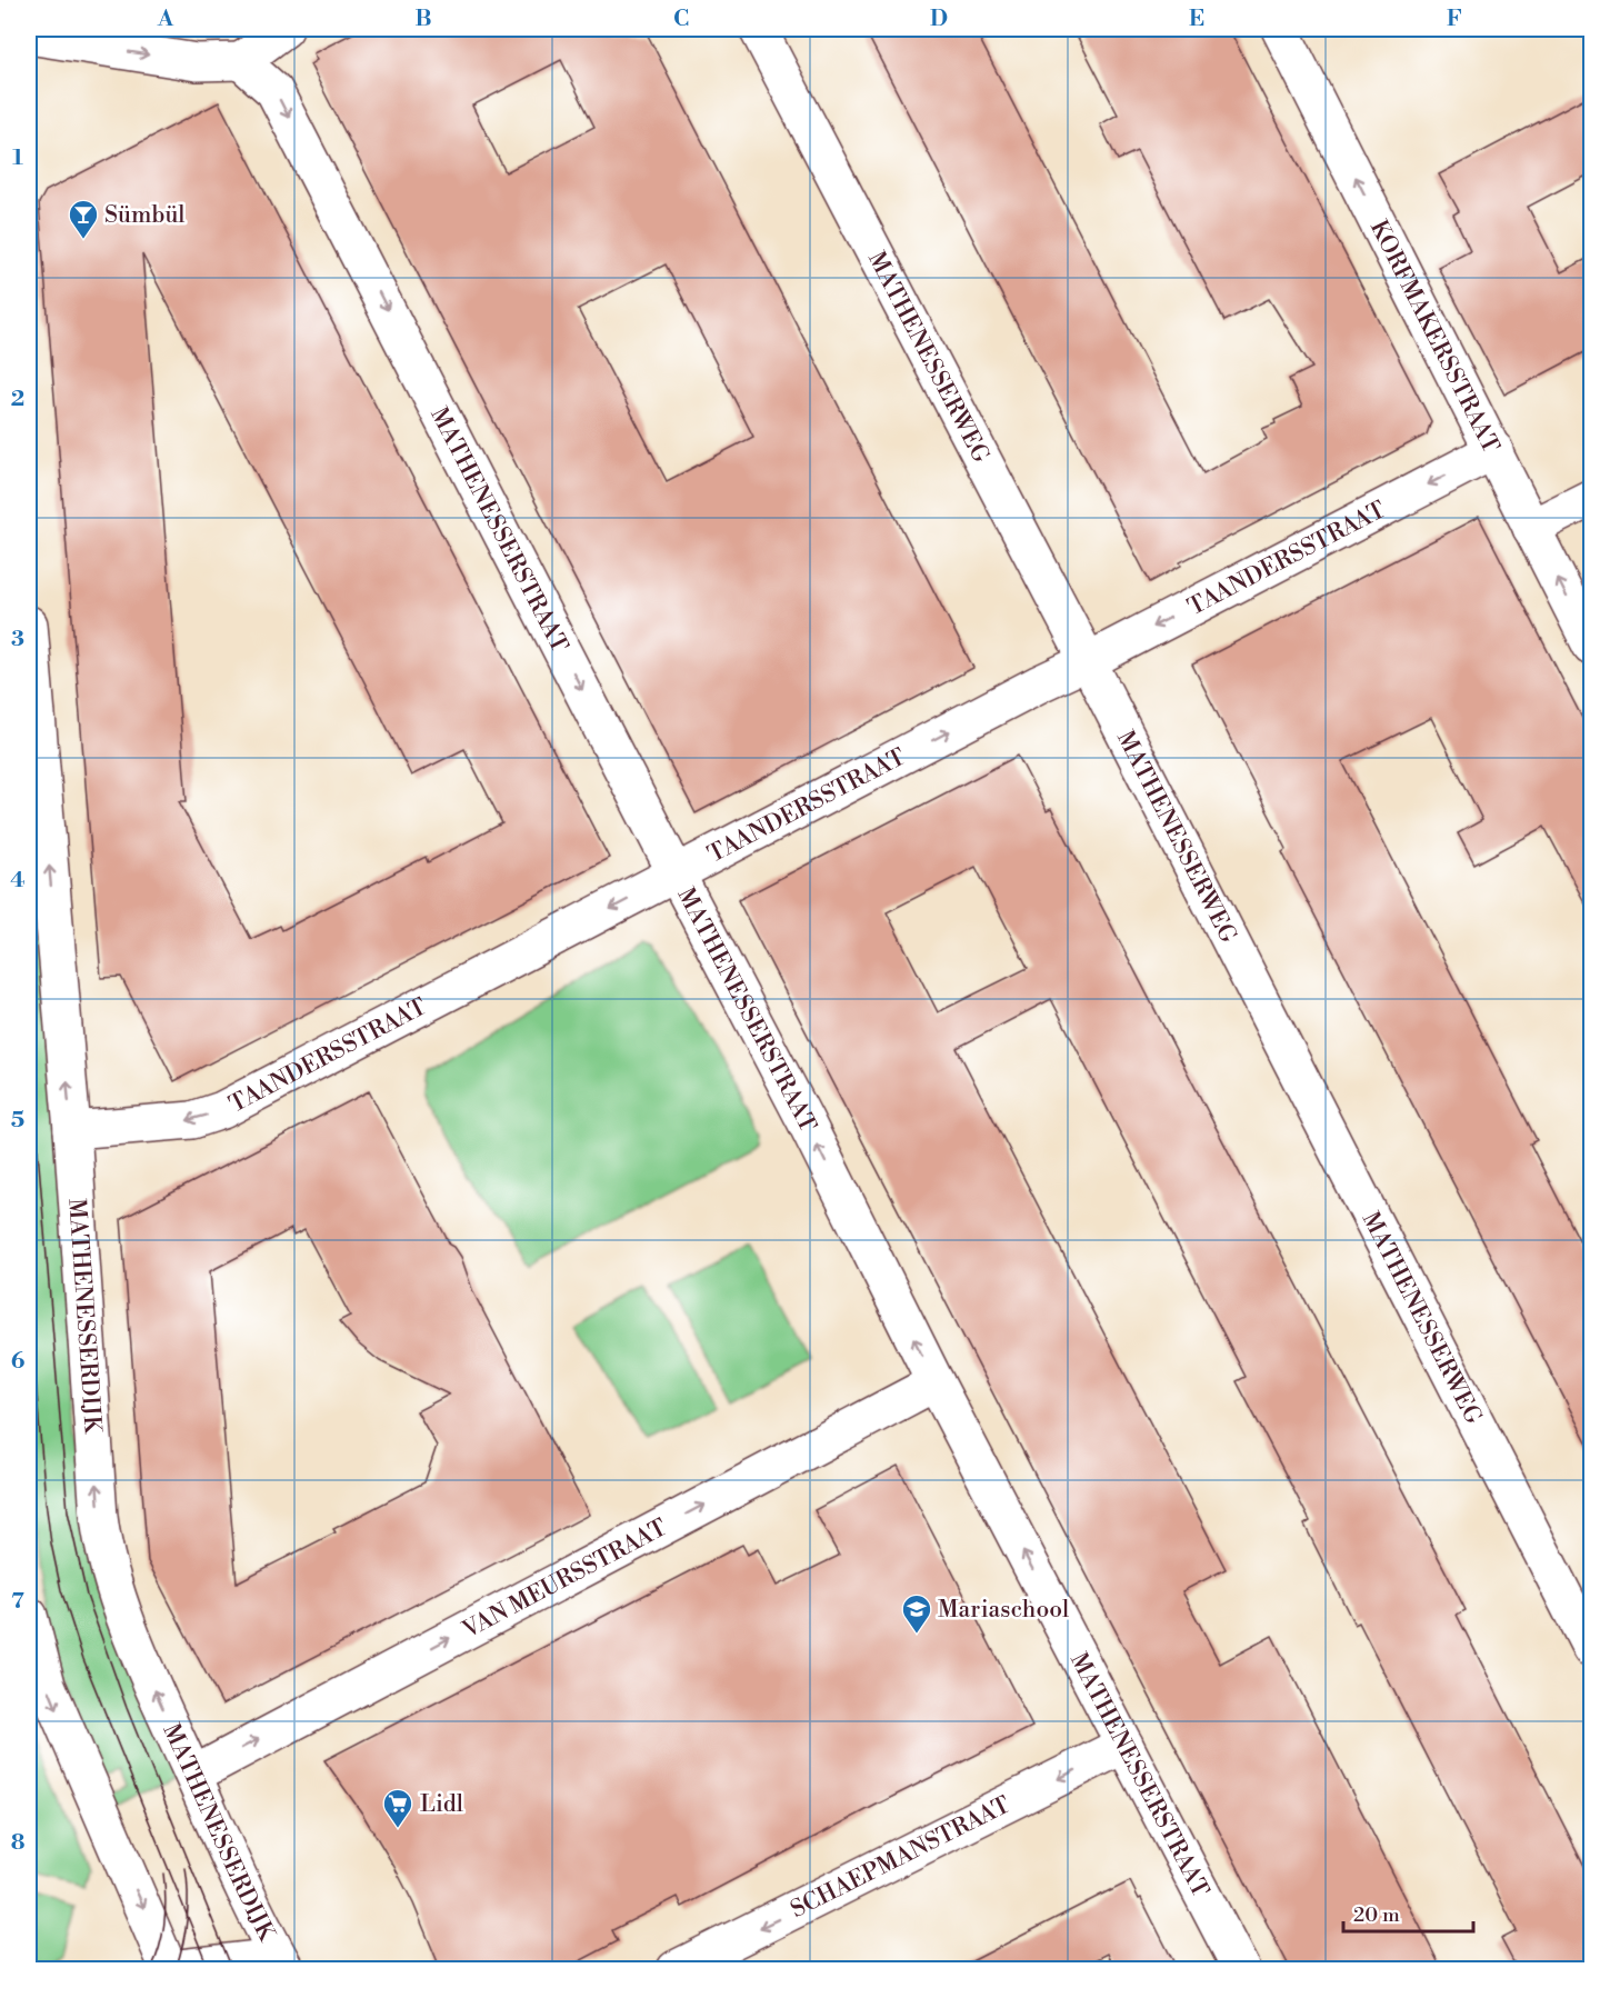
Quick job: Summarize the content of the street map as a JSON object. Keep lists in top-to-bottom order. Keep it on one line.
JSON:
{"streets":{"street":["KORFMAKERSSTRAAT","MATHENESSERWEG","MATHENESSERSTRAAT","TAANDERSSTRAAT","MATHENESSERDIJK","VAN MEURSSTRAAT","SCHAEPMANSTRAAT"]},"crossings":[["KORFMAKERSSTRAAT","TAANDERSSTRAAT"],["MATHENESSERWEG","TAANDERSSTRAAT"],["MATHENESSERSTRAAT","TAANDERSSTRAAT"],["MATHENESSERSTRAAT","VAN MEURSSTRAAT"],["MATHENESSERSTRAAT","SCHAEPMANSTRAAT"],["TAANDERSSTRAAT","MATHENESSERDIJK"],["MATHENESSERDIJK","VAN MEURSSTRAAT"]],"one_way":["KORFMAKERSSTRAAT","MATHENESSERDIJK","VAN MEURSSTRAAT","SCHAEPMANSTRAAT"],"places":{"bar":["Sümbül"],"school or university":["Mariaschool"],"supermarket":["Lidl"]},"scale_bar":"20 m","grid":{"columns":["A","B","C","D","E","F"],"rows":["1","2","3","4","5","6","7","8"]}}
